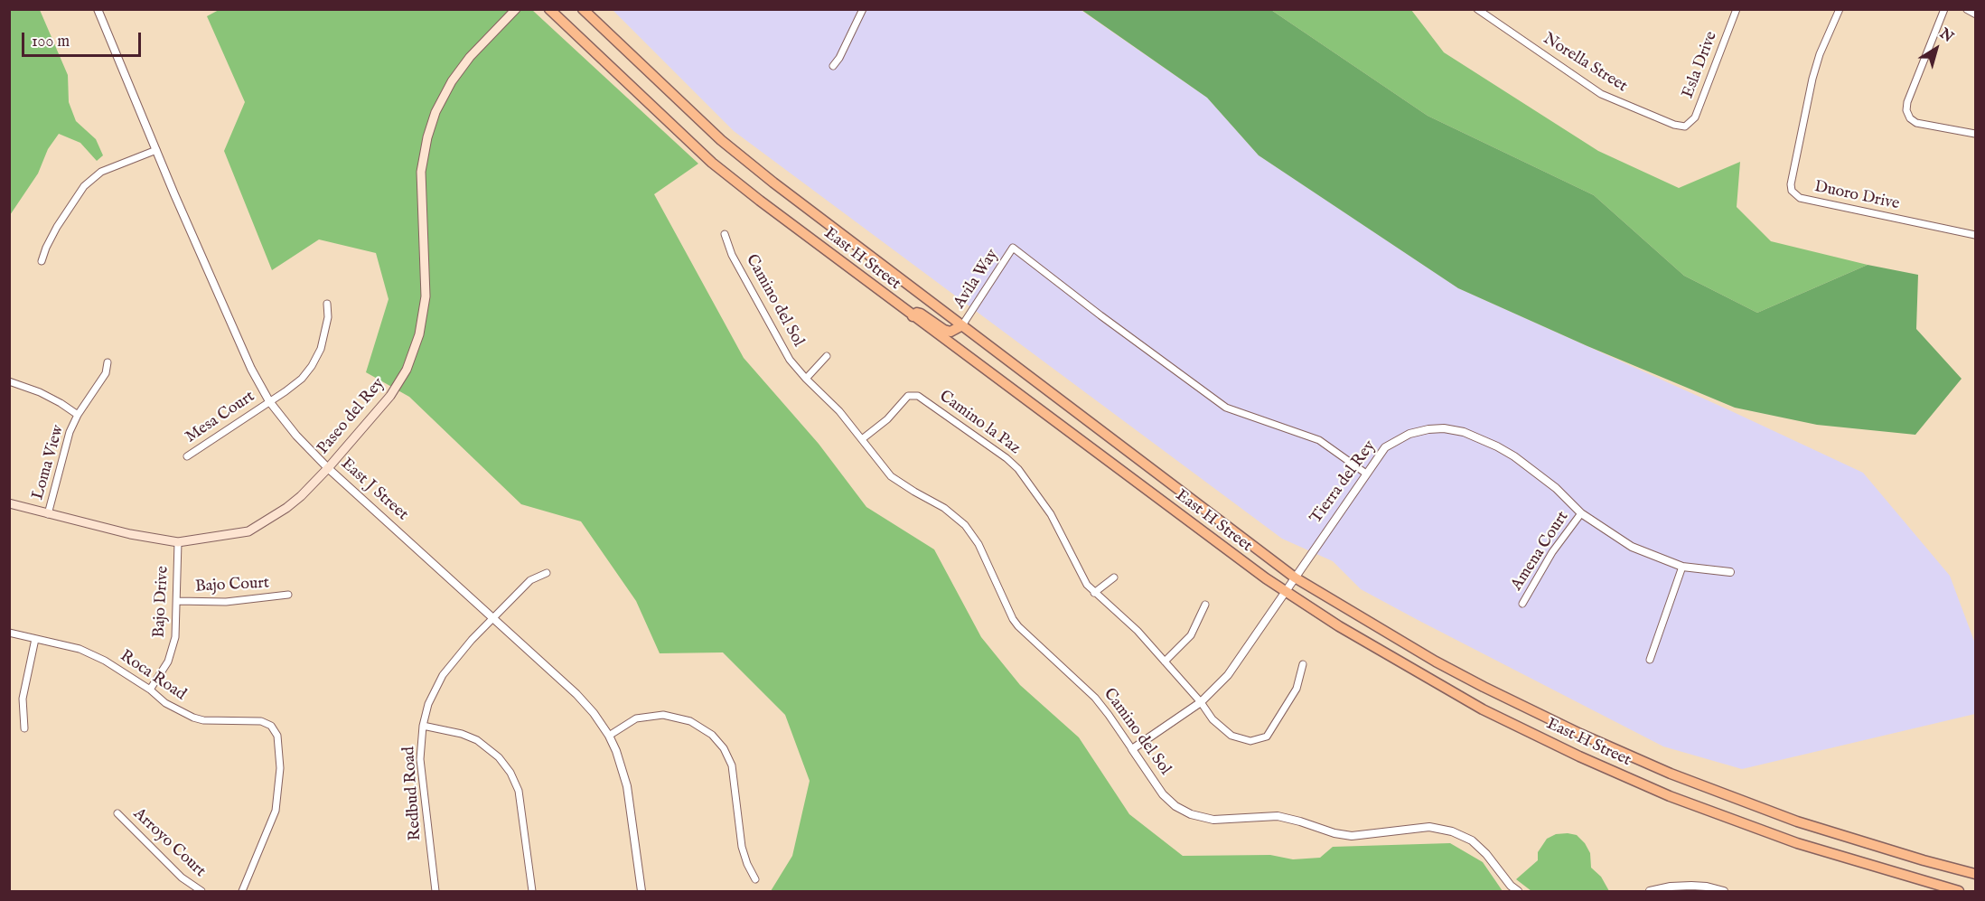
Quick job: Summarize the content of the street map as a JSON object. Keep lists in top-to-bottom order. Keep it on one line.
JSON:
{"streets":{"main road":["East H Street","Paseo del Rey"],"street":["Norella Street","Esla Drive","Duoro Drive","Avila Way","Camino del Sol","Mesa Court","Camino la Paz","Loma View","Tierra del Rey","East J Street","Amena Court","Bajo Court","Bajo Drive","Roca Road","Redbud Road","Arroyo Court"]},"crossings":[["Norella Street","Esla Drive"],["East H Street","Avila Way"],["East H Street","Tierra del Rey"],["Avila Way","Tierra del Rey"],["Camino del Sol","Camino la Paz"],["Camino del Sol","Tierra del Rey"],["Paseo del Rey","Loma View"],["Paseo del Rey","East J Street"],["Paseo del Rey","Bajo Drive"],["Mesa Court","East J Street"],["Camino la Paz","Tierra del Rey"],["Tierra del Rey","Amena Court"],["East J Street","Redbud Road"],["Bajo Court","Bajo Drive"],["Bajo Drive","Roca Road"]],"scale_bar":"100 m","north":"top right"}
